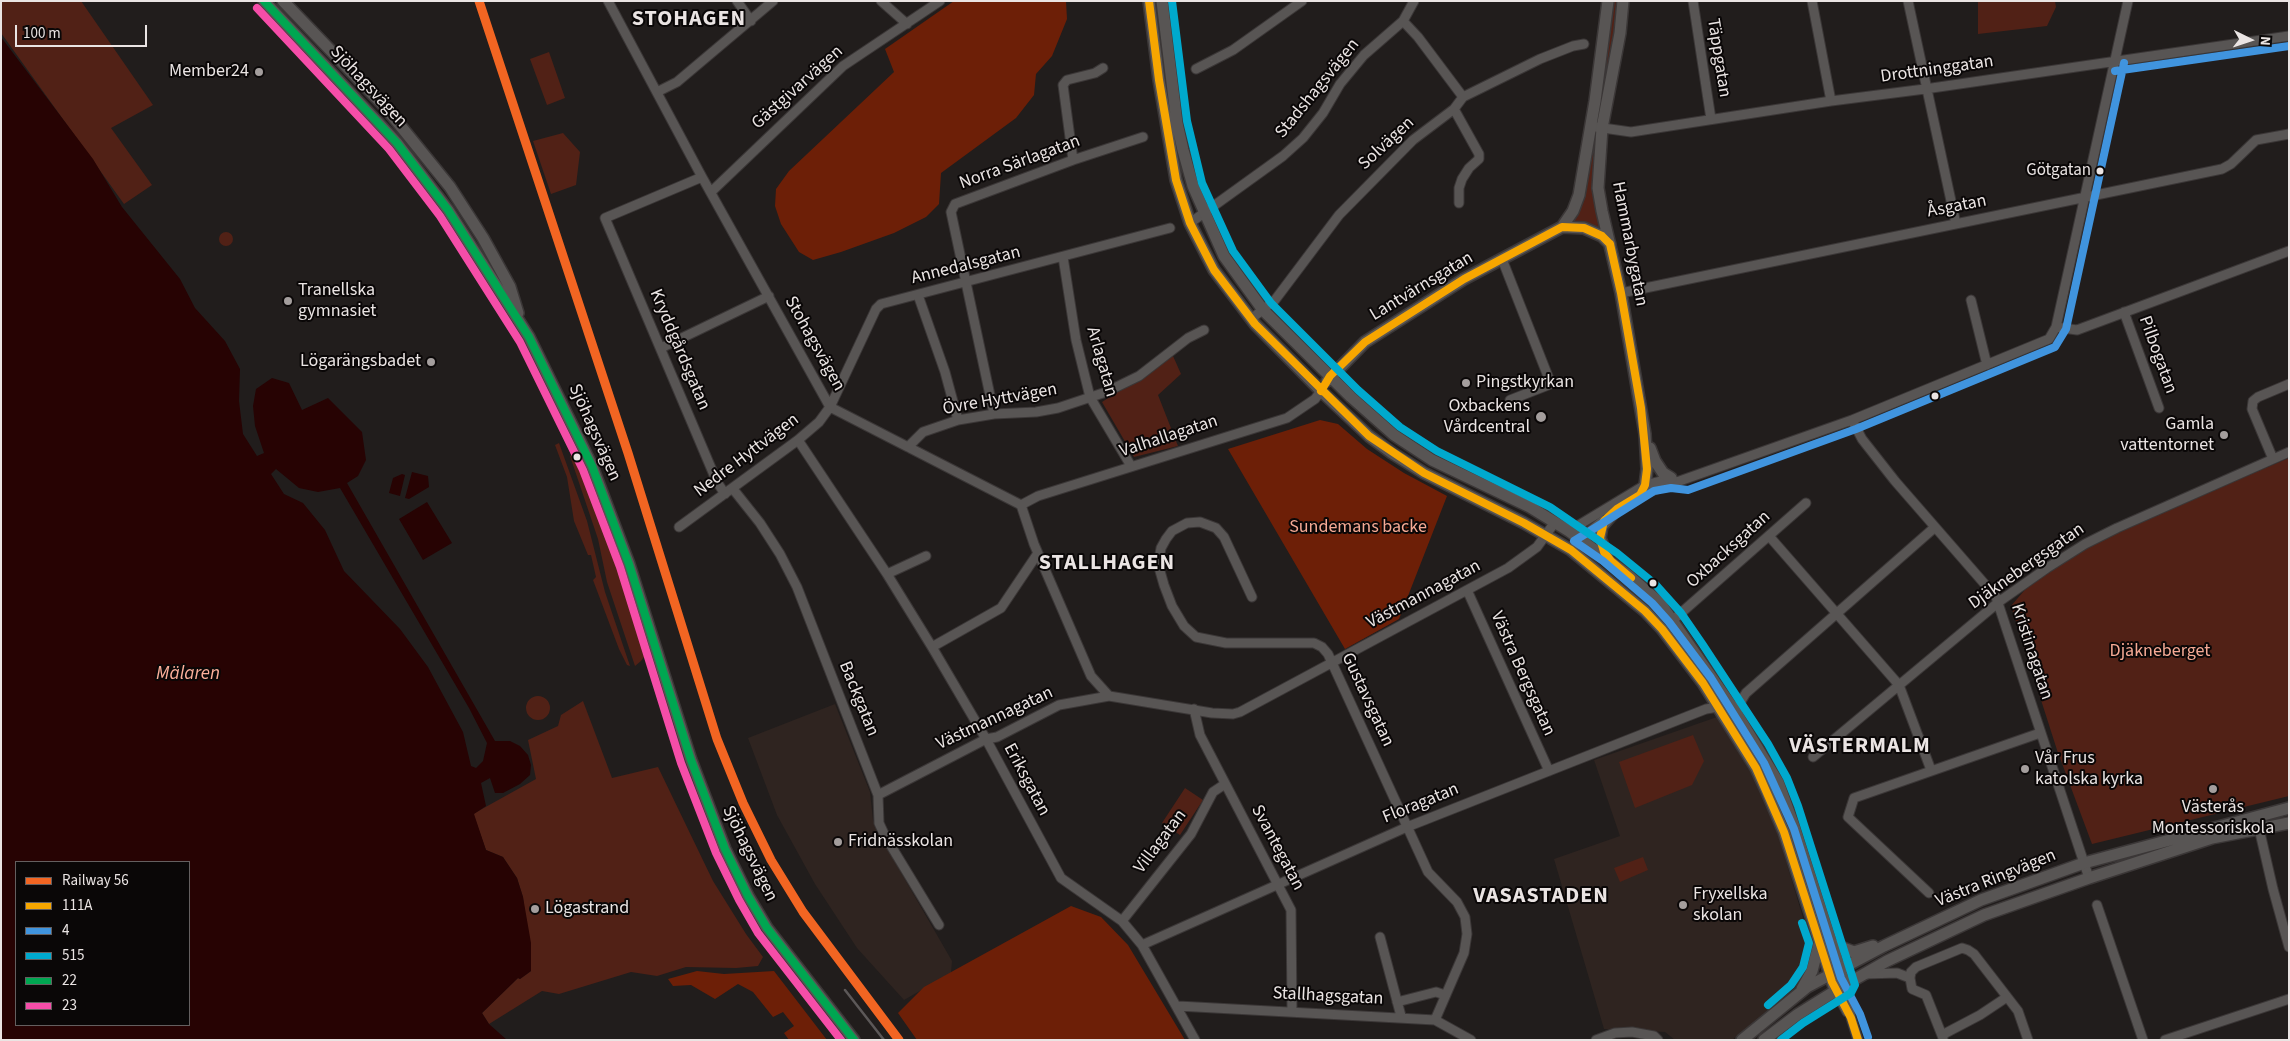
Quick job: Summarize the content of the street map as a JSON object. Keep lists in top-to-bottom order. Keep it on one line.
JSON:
{"streets":{"main road":["Sjöhagsvägen","Hammarbygatan","Lantvärnsgatan","Västra Ringvägen"],"street":["Täppgatan","Drottninggatan","Gästgivarvägen","Stadshagsvägen","Solvägen","Norra Särlagatan","Åsgatan","Annedalsgatan","Stohagsvägen","Kryddgårdsgatan","Pilbogatan","Arlagatan","Övre Hyttvägen","Valhallagatan","Nedre Hyttvägen","Oxbacksgatan","Djäknebergsgatan","Västmannagatan","Kristinagatan","Västra Bergsgatan","Backgatan","Gustavsgatan","Eriksgatan","Floragatan","Villagatan","Svantegatan","Stallhagsgatan"]},"crossings":[["Täppgatan","Drottninggatan"],["Drottninggatan","Hammarbygatan"],["Gästgivarvägen","Stohagsvägen"],["Norra Särlagatan","Annedalsgatan"],["Norra Särlagatan","Övre Hyttvägen"],["Åsgatan","Hammarbygatan"],["Hammarbygatan","Lantvärnsgatan"],["Annedalsgatan","Stohagsvägen"],["Annedalsgatan","Arlagatan"],["Annedalsgatan","Nedre Hyttvägen"],["Lantvärnsgatan","Valhallagatan"],["Stohagsvägen","Kryddgårdsgatan"],["Stohagsvägen","Övre Hyttvägen"],["Stohagsvägen","Valhallagatan"],["Stohagsvägen","Nedre Hyttvägen"],["Kryddgårdsgatan","Nedre Hyttvägen"],["Arlagatan","Övre Hyttvägen"],["Arlagatan","Valhallagatan"],["Nedre Hyttvägen","Backgatan"],["Nedre Hyttvägen","Eriksgatan"],["Djäknebergsgatan","Kristinagatan"],["Västmannagatan","Västra Bergsgatan"],["Västmannagatan","Backgatan"],["Västmannagatan","Gustavsgatan"],["Västmannagatan","Eriksgatan"],["Västmannagatan","Svantegatan"],["Kristinagatan","Västra Ringvägen"],["Västra Bergsgatan","Floragatan"],["Gustavsgatan","Floragatan"],["Gustavsgatan","Stallhagsgatan"],["Eriksgatan","Floragatan"],["Eriksgatan","Villagatan"],["Eriksgatan","Stallhagsgatan"],["Floragatan","Svantegatan"],["Villagatan","Svantegatan"],["Svantegatan","Stallhagsgatan"]],"districts":["STOHAGEN","STALLHAGEN","VÄSTERMALM","VASASTADEN"],"water":["Mälaren"],"parks":["Sundemans backe","Djäkneberget"],"places":["Member24","Götgatan","Tranellska gymnasiet","Lögarängsbadet","Pingstkyrkan","Oxbackens Vårdcentral","Gamla vattentornet","Vår Frus katolska kyrka","Västerås Montessoriskola","Fridnässkolan","Fryxellska skolan","Lögastrand"],"lines":["rail line 56","transit line 111A","transit line 515","transit line 22","transit line 23","transit line 4"],"legend":["Railway 56","111A","4","515","22","23"],"scale_bar":"100 m","north":"right"}
